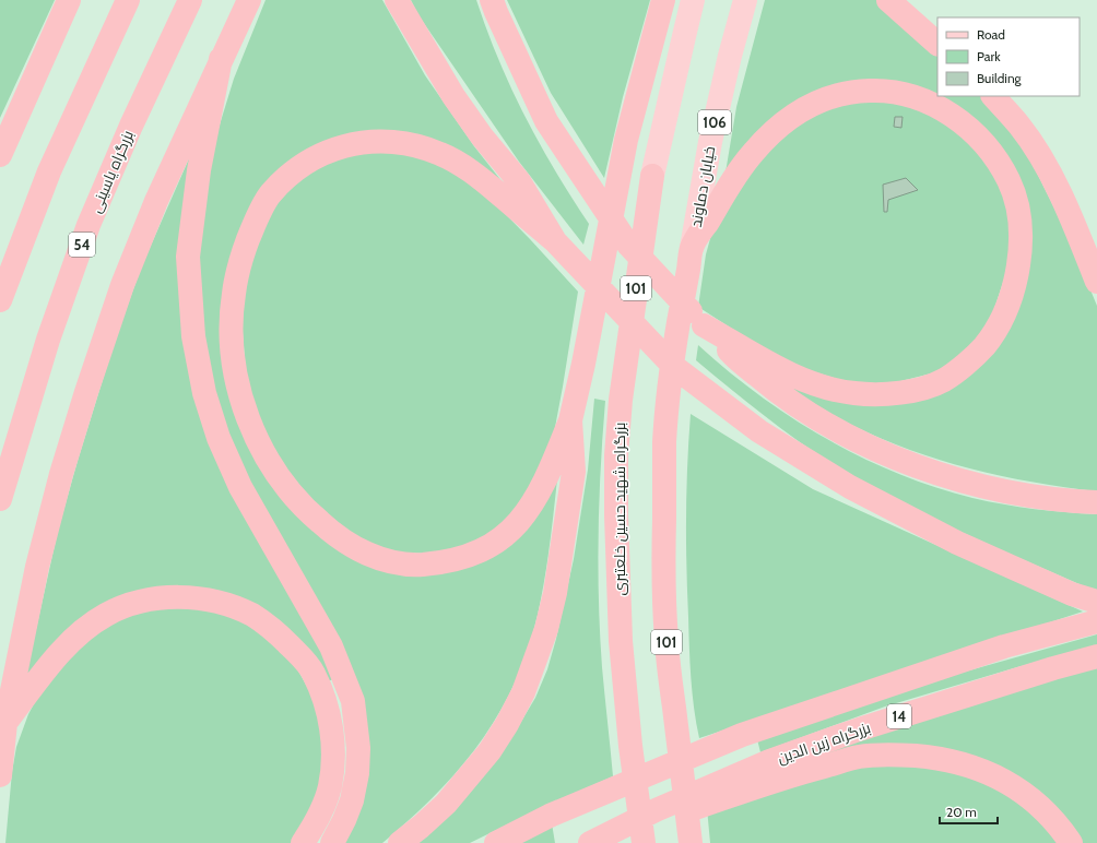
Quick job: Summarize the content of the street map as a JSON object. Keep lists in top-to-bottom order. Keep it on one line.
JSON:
{"streets":{"highway":["بزرگراه یاسینی","54","101","بزرگراه شهید حسین خلعتبری","14","بزرگراه زین الدین"],"main road":["106","خیابان دماوند"]},"crossings":[["خیابان دماوند","101"]],"legend":["Road","Park","Building"],"scale_bar":"20 m"}
